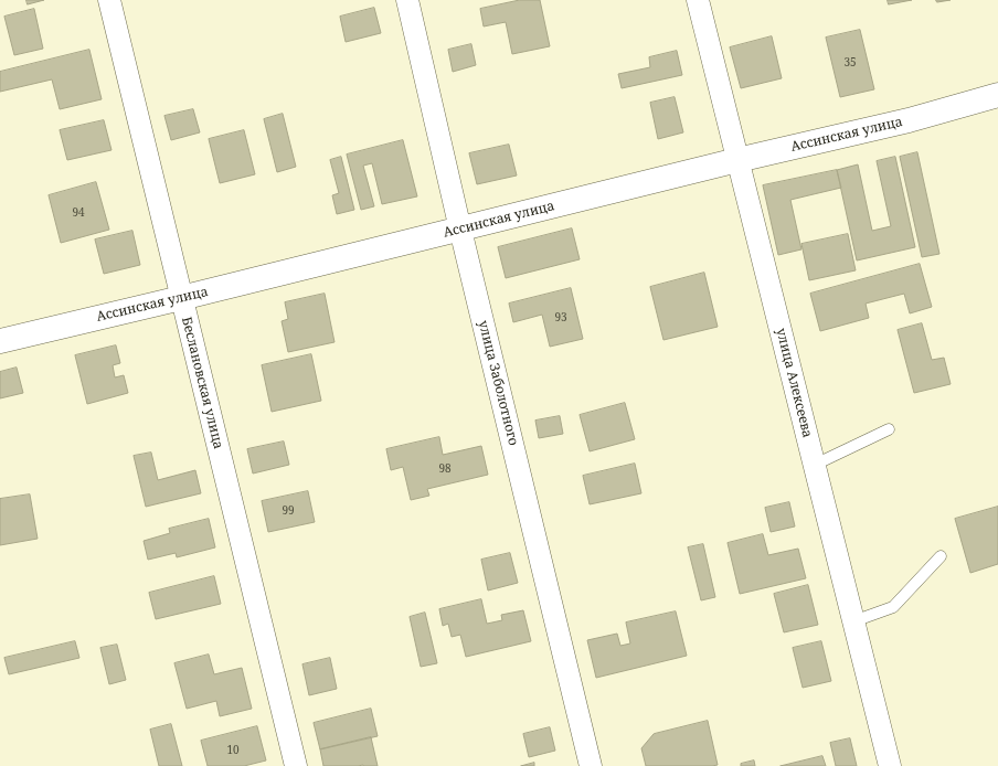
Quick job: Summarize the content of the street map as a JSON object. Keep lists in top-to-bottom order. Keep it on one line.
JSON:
{"streets":{"street":["Ассинская улица","Беслановская улица","улица Заболотного","улица Алексеева"]},"crossings":[["Ассинская улица","Беслановская улица"],["Ассинская улица","улица Заболотного"],["Ассинская улица","улица Алексеева"]],"house_numbers":["35","94","93","98","99","10"]}
